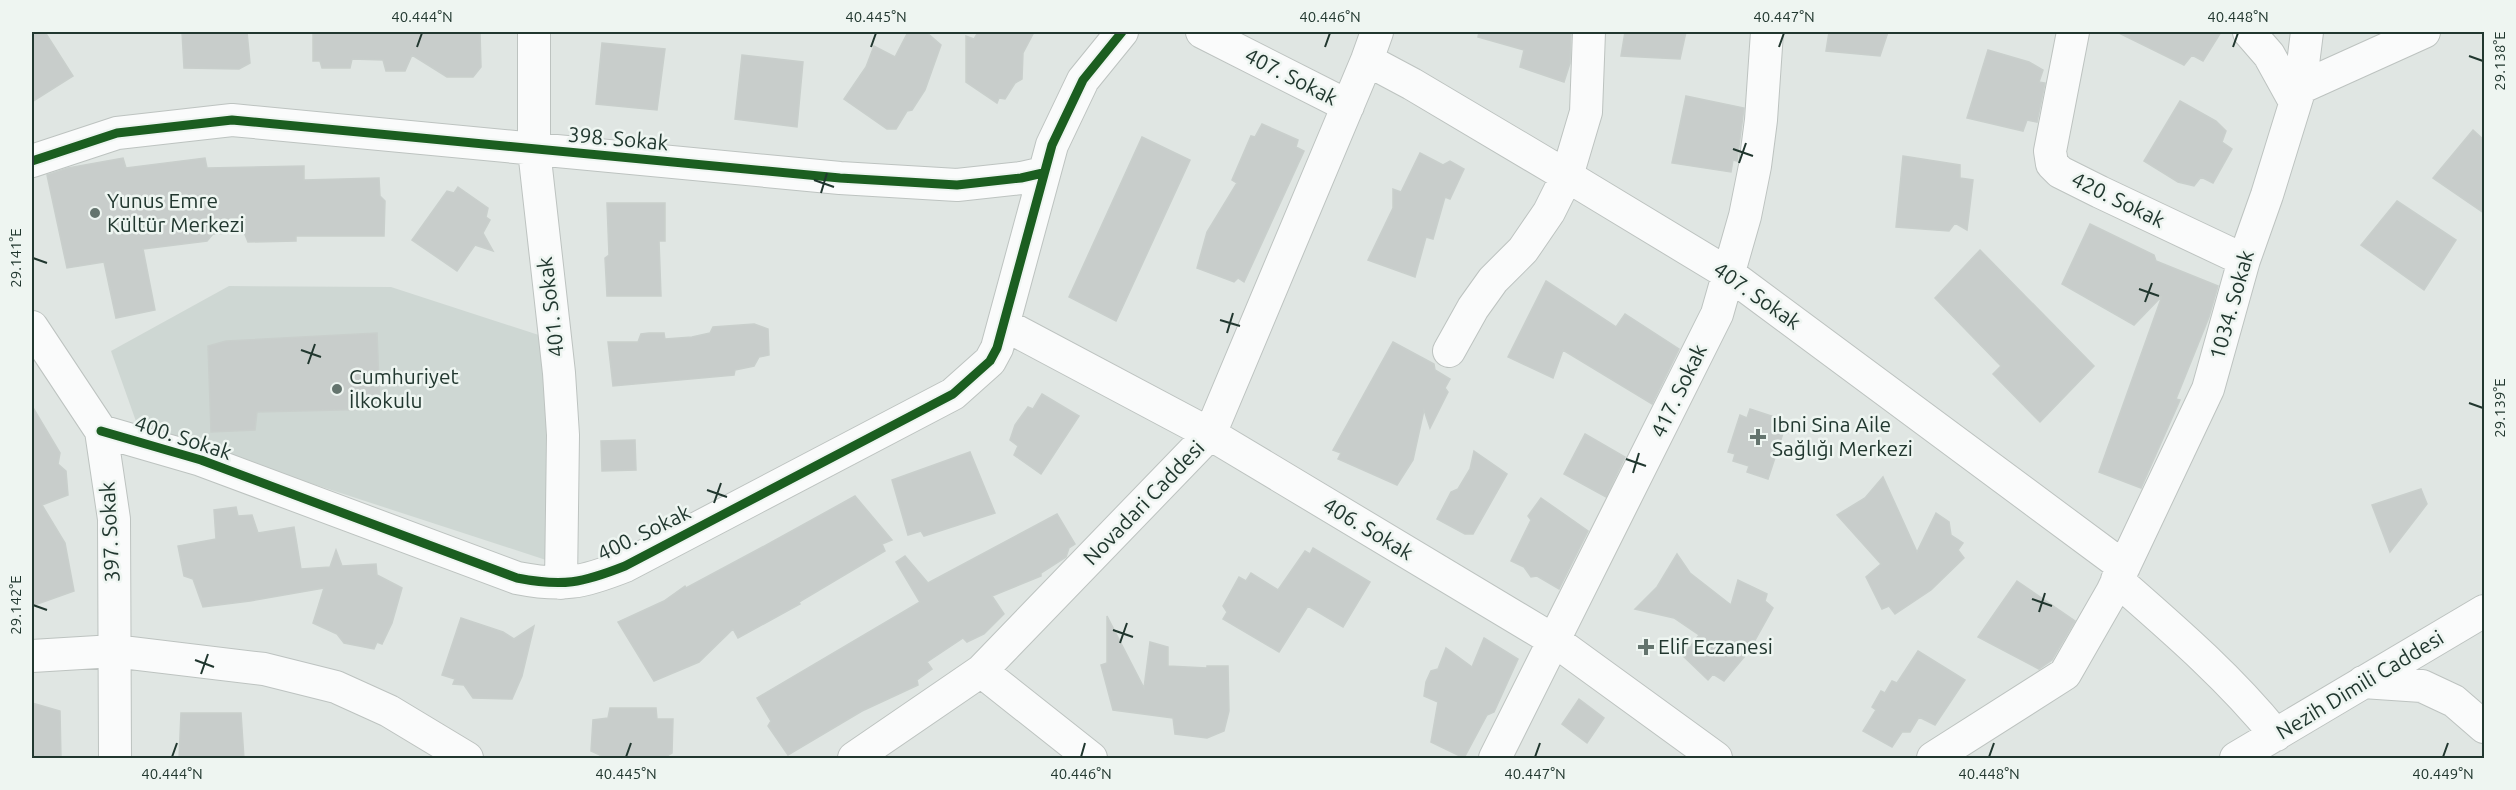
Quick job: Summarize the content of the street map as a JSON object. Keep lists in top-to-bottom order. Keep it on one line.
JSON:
{"streets":{"street":["407. Sokak","398. Sokak","420. Sokak","1034. Sokak","401. Sokak","417. Sokak","400. Sokak","Novadari Caddesi","406. Sokak","397. Sokak","Nezih Dimili Caddesi"]},"crossings":[["407. Sokak","1034. Sokak"],["407. Sokak","417. Sokak"],["407. Sokak","Novadari Caddesi"],["407. Sokak","Nezih Dimili Caddesi"],["398. Sokak","401. Sokak"],["398. Sokak","400. Sokak"],["420. Sokak","1034. Sokak"],["401. Sokak","400. Sokak"],["417. Sokak","406. Sokak"],["400. Sokak","406. Sokak"],["400. Sokak","397. Sokak"],["Novadari Caddesi","406. Sokak"]],"places":{"other":["Yunus Emre Kültür Merkezi","Cumhuriyet İlkokulu"],"health":["Ibni Sina Aile Sağlığı Merkezi","Elif Eczanesi"]},"coordinates":["40.444°N","40.445°N","40.446°N","40.447°N","40.448°N","29.138°E","29.141°E","29.139°E","29.142°E","40.449°N"]}
